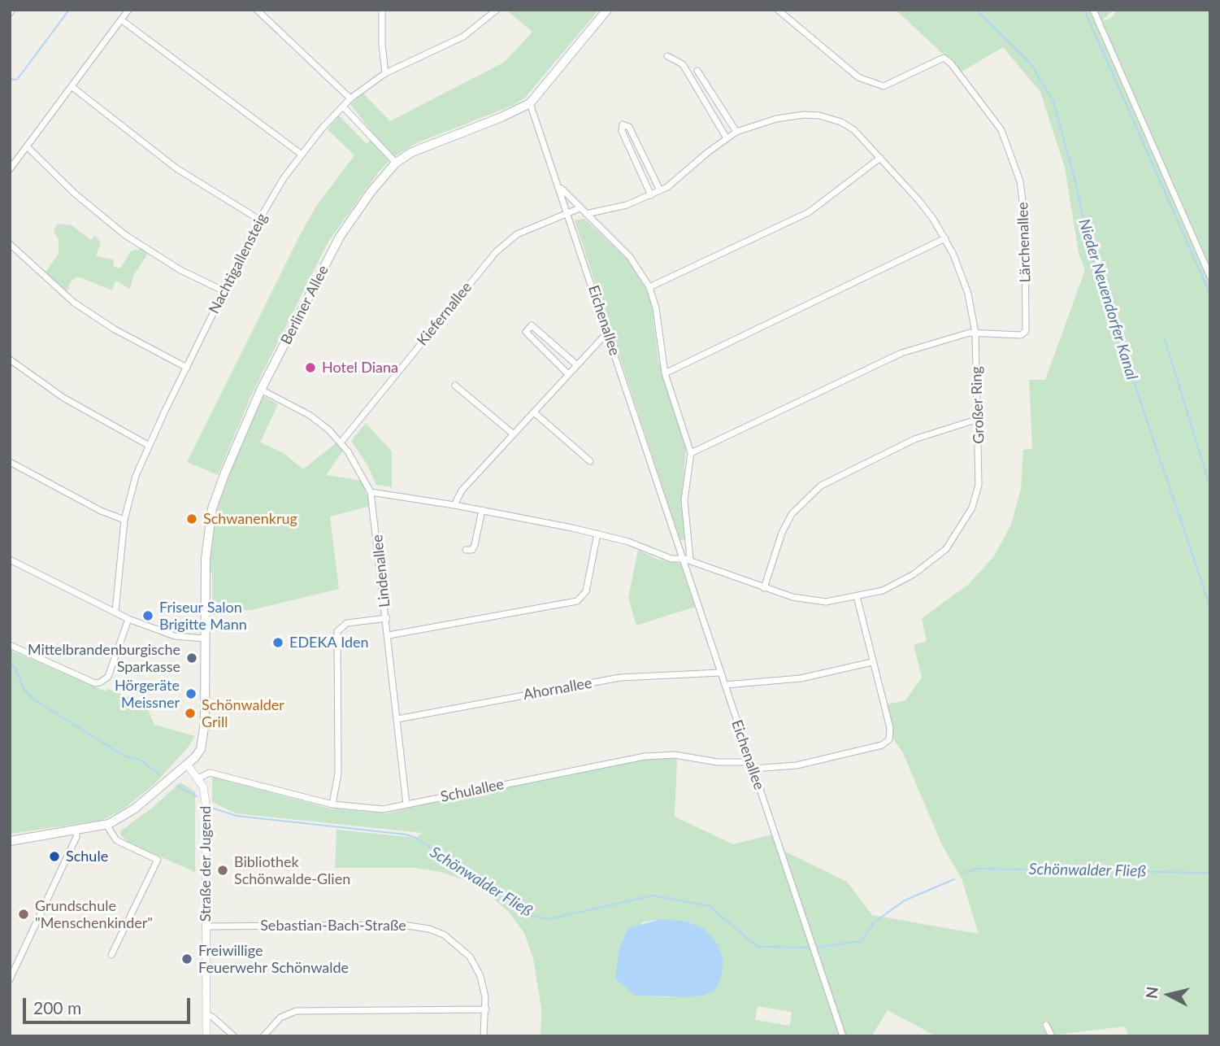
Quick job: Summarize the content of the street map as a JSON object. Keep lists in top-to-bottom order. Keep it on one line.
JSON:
{"streets":{"main road":["Berliner Allee"],"street":["Lärchenallee","Nachtigallensteig","Kiefernallee","Eichenallee","Großer Ring","Lindenallee","Ahornallee","Schulallee","Straße der Jugend","Sebastian-Bach-Straße"]},"crossings":[["Lärchenallee","Großer Ring"],["Berliner Allee","Eichenallee"],["Berliner Allee","Lindenallee"],["Berliner Allee","Straße der Jugend"],["Kiefernallee","Eichenallee"],["Kiefernallee","Lindenallee"],["Eichenallee","Großer Ring"],["Eichenallee","Ahornallee"],["Eichenallee","Schulallee"],["Großer Ring","Lindenallee"],["Lindenallee","Ahornallee"],["Lindenallee","Schulallee"],["Schulallee","Straße der Jugend"],["Straße der Jugend","Sebastian-Bach-Straße"]],"water":["Nieder Neuendorfer Kanal","Schönwalder Fließ"],"places":["Hotel Diana","Schwanenkrug","Friseur Salon Brigitte Mann","EDEKA Iden","Mittelbrandenburgische Sparkasse","Hörgeräte Meissner","Schönwalder Grill","Schule","Bibliothek Schönwalde-Glien","Grundschule \"Menschenkinder\"","Freiwillige Feuerwehr Schönwalde"],"scale_bar":"200 m","north":"left"}
